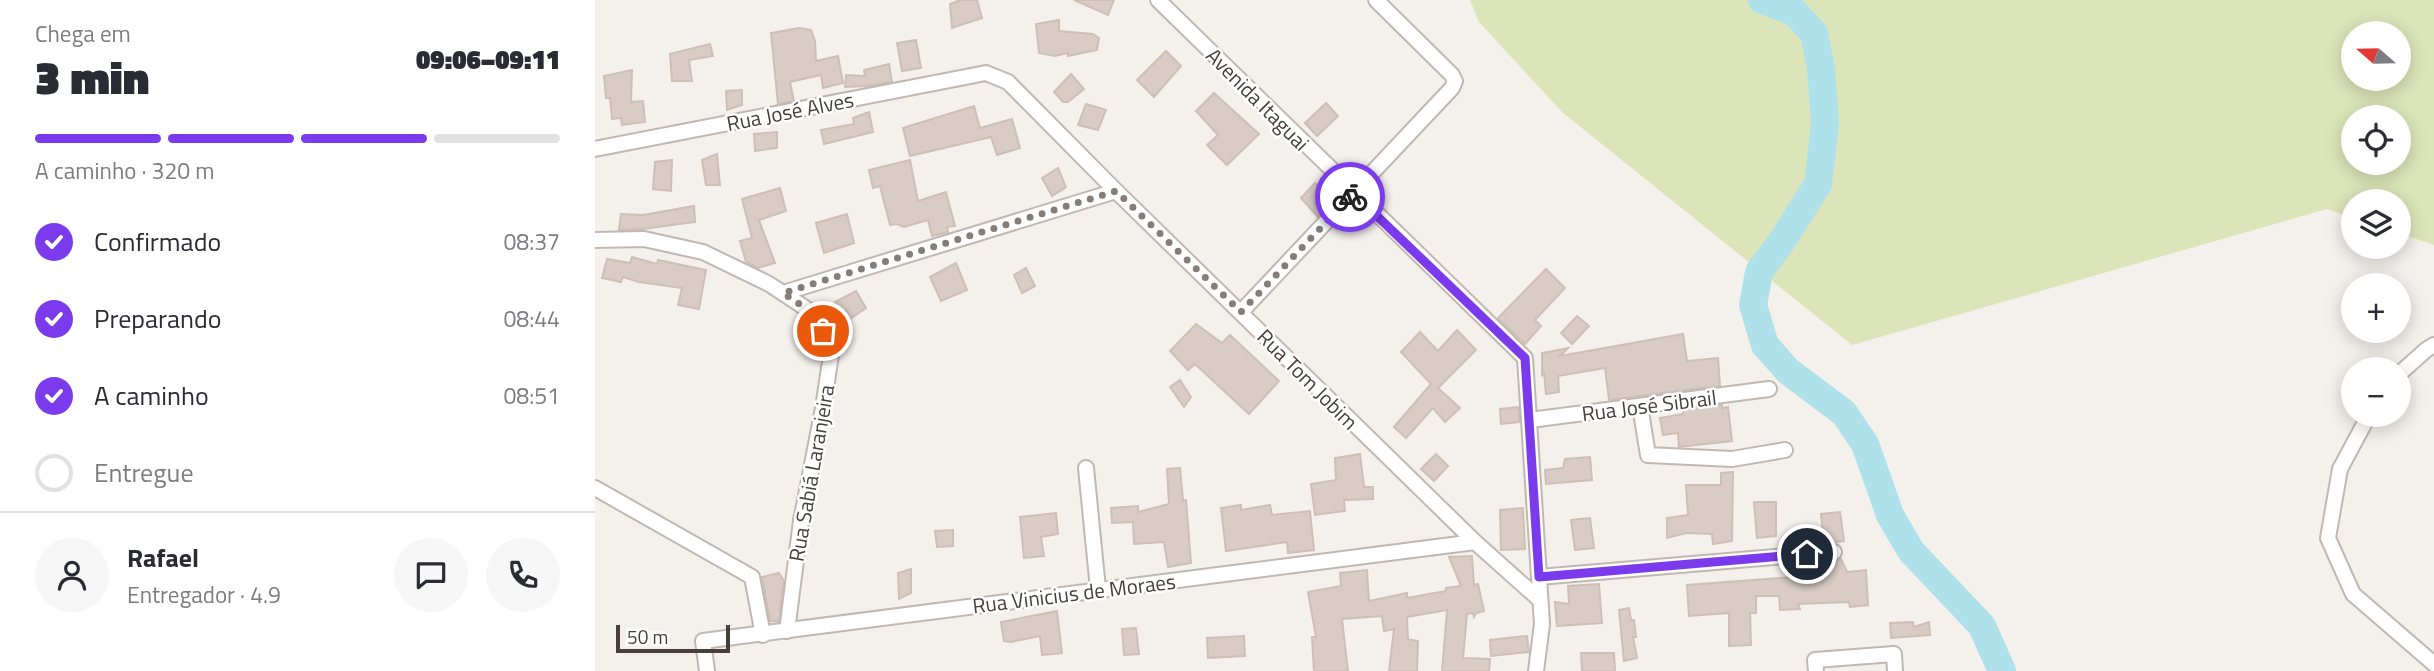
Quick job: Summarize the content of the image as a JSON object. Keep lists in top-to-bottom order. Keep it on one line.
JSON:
{"streets":{"street":["Avenida Itaguai","Rua José Alves","Rua Tom Jobim","Rua José Sibrail","Rua Sabiá Laranjeira","Rua Vinicius de Moraes"]},"crossings":[["Avenida Itaguai","Rua Tom Jobim"],["Avenida Itaguai","Rua José Sibrail"],["Rua José Alves","Rua Tom Jobim"],["Rua Tom Jobim","Rua Vinicius de Moraes"],["Rua Sabiá Laranjeira","Rua Vinicius de Moraes"]],"scale_bar":"50 m","north":"left","page":{"heading":["3 min","Chega em","09:06–09:11"],"panel":["Rafael","Entregador · 4.9"],"map_buttons":["+","−"],"bar":"A caminho · 320 m","list":[["Confirmado","08:37"],["Preparando","08:44"],["A caminho","08:51"],"Entregue"],"scale":"50 m"}}
